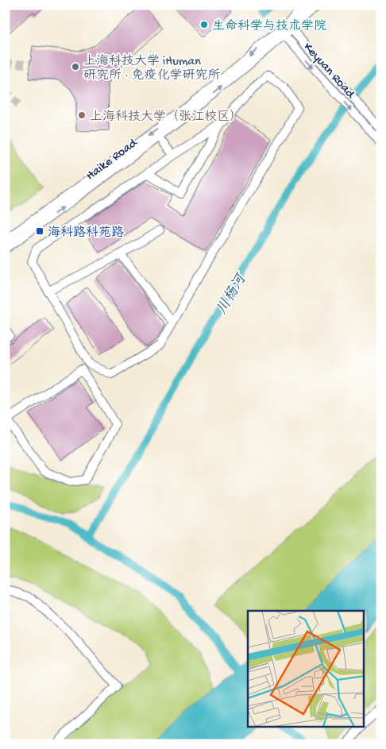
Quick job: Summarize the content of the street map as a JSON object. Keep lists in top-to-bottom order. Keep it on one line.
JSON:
{"streets":{"street":["Keyuan Road","Haike Road"]},"crossings":[["Keyuan Road","Haike Road"]],"water":["川杨河"],"places":{"other":["生命科学与技术学院","上海科技大学 iHuman 研究所 · 免疫化学研究所","上海科技大学（张江校区）"],"transit":["海科路科苑路"]}}
